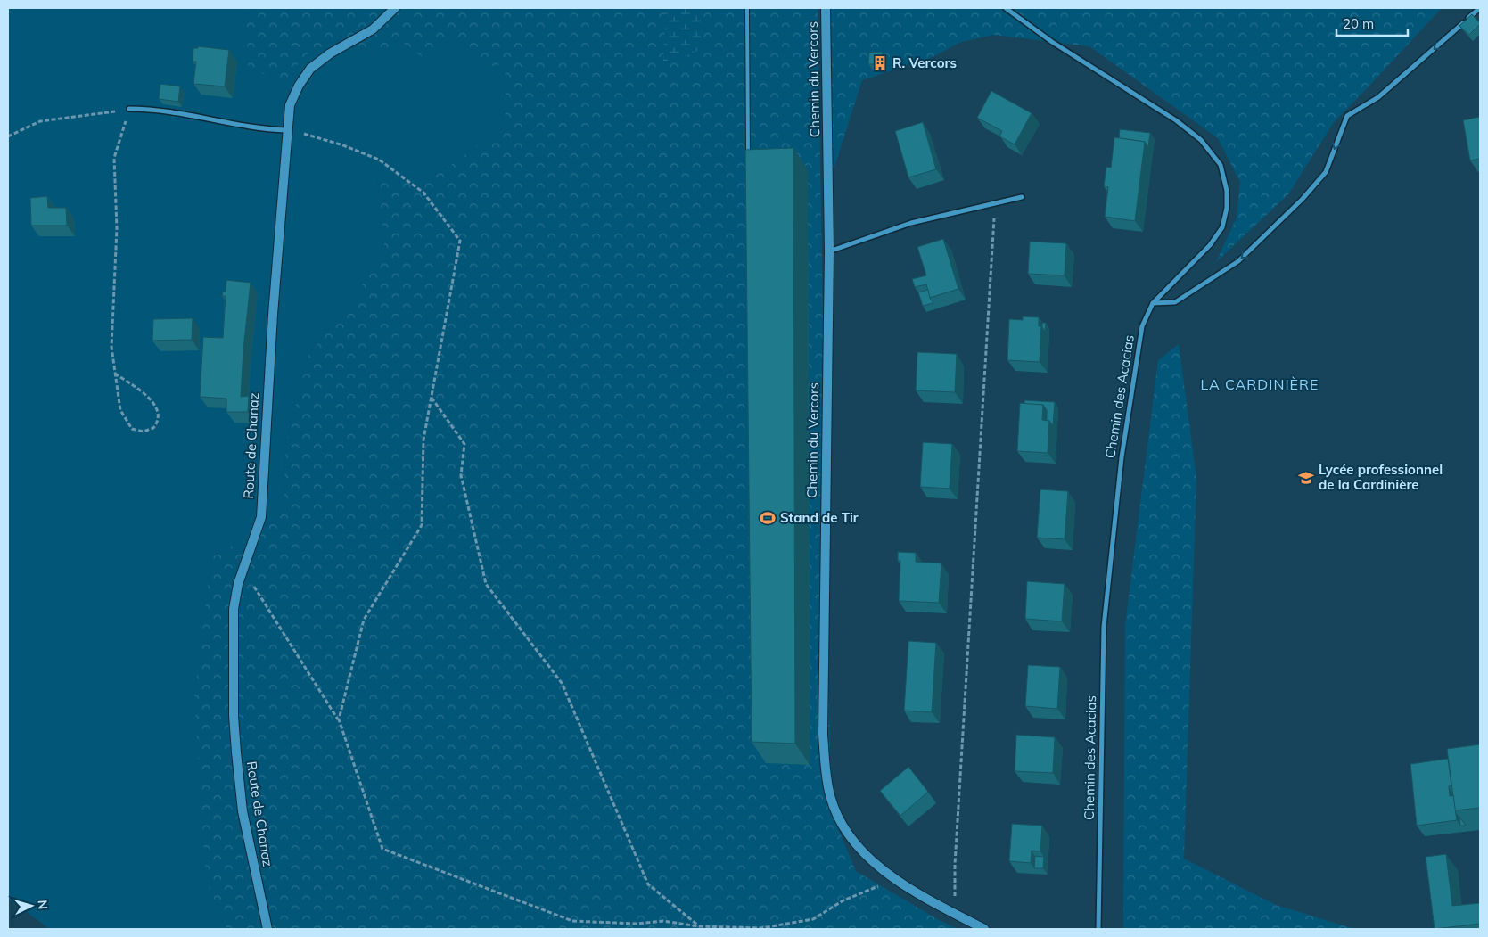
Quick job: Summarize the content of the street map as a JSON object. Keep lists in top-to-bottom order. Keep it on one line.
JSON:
{"streets":{"street":["Chemin du Vercors","Chemin des Acacias","Route de Chanaz"]},"districts":["LA CARDINIÈRE"],"places":{"building":["R. Vercors"],"school or university":["Lycée professionnel de la Cardinière"],"sports":["Stand de Tir"]},"scale_bar":"20 m","north":"right"}
